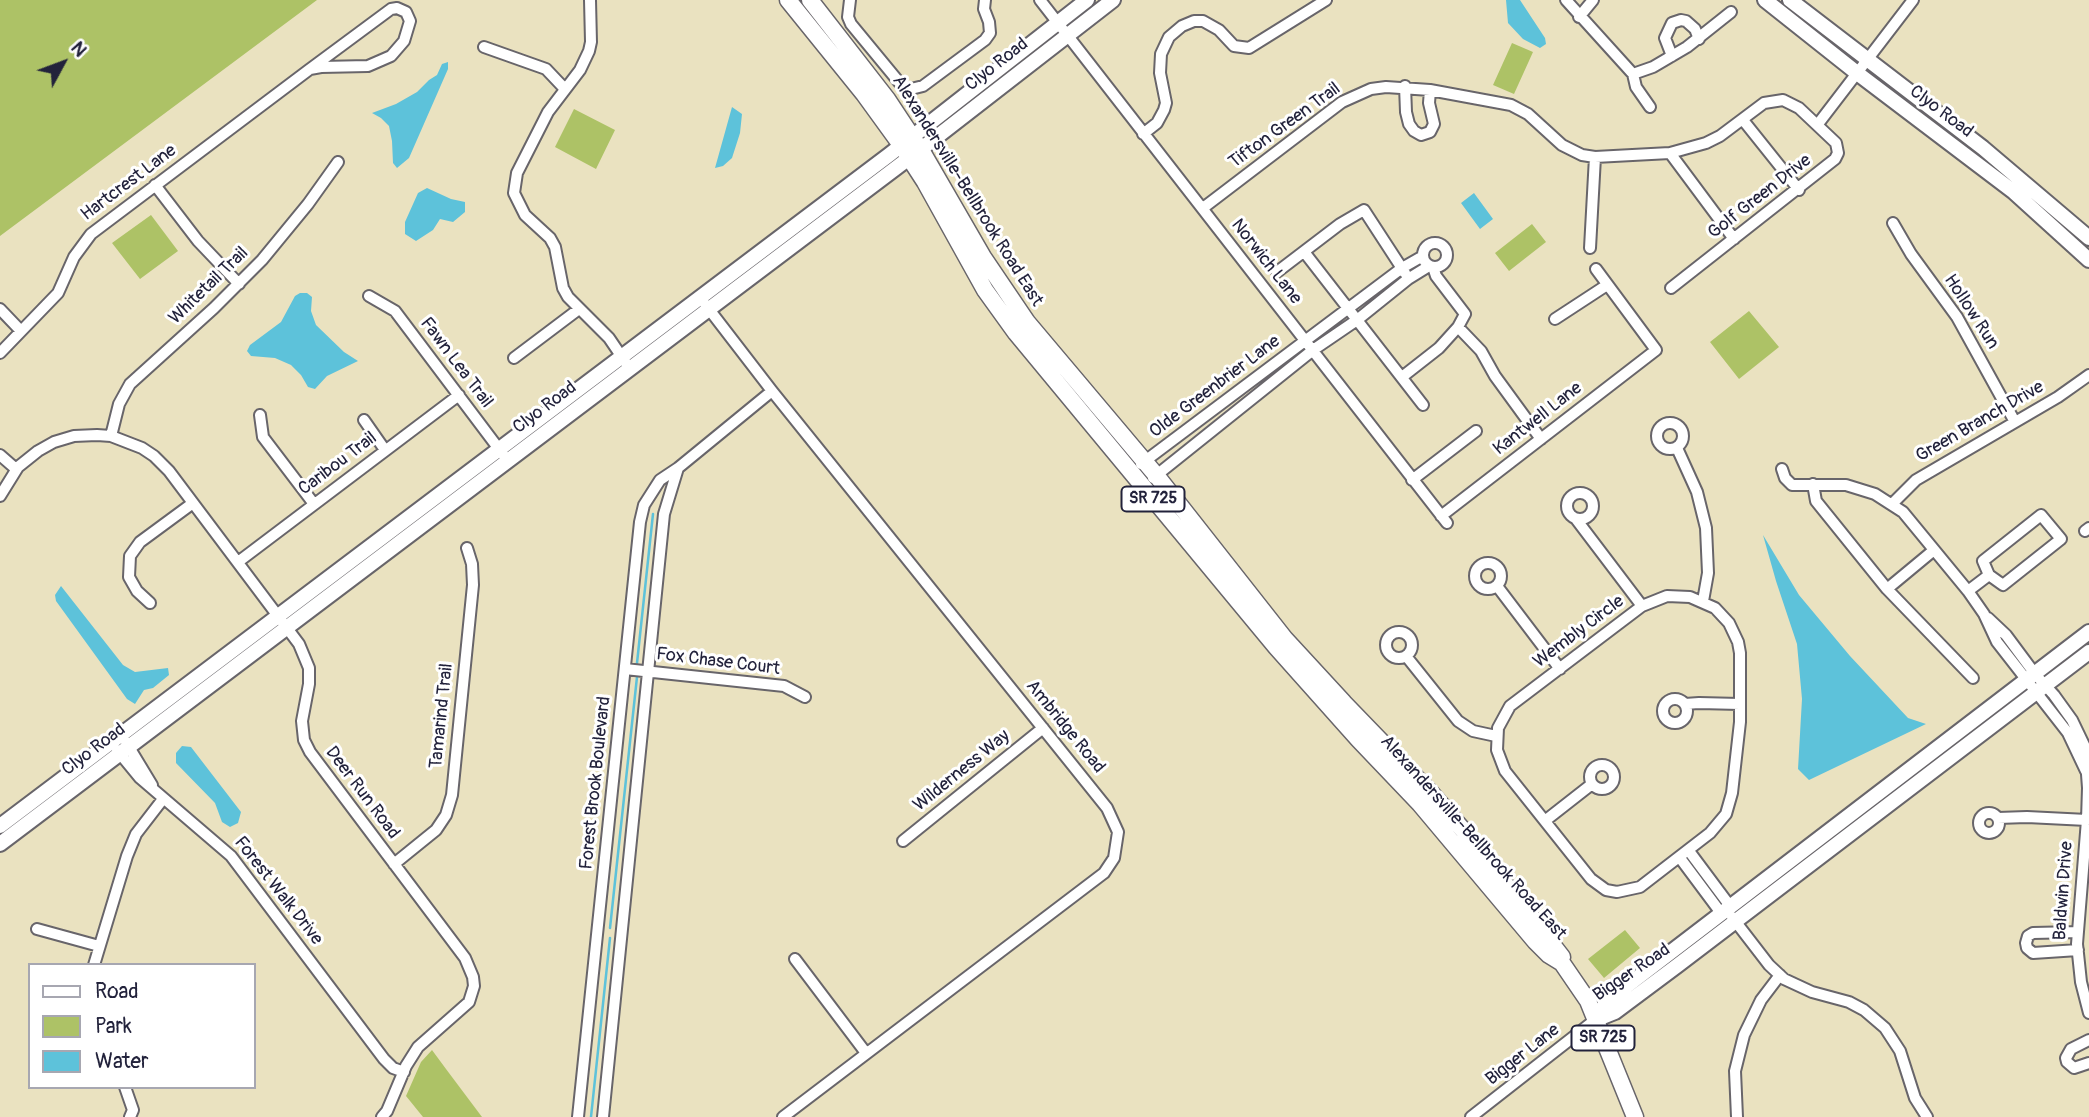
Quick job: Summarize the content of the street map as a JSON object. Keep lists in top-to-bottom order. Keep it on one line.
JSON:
{"streets":{"main road":["Alexandersville-Bellbrook Road East","SR 725"],"street":["Clyo Road","Tifton Green Trail","Hartcrest Lane","Golf Green Drive","Norwich Lane","Whitetail Trail","Hollow Run","Fawn Lea Trail","Olde Greenbrier Lane","Kantwell Lane","Green Branch Drive","Caribou Trail","Wembly Circle","Fox Chase Court","Tamarind Trail","Ambridge Road","Wilderness Way","Forest Brook Boulevard","Deer Run Road","Forest Walk Drive","Baldwin Drive","Bigger Road","Bigger Lane"]},"crossings":[["Clyo Road","Alexandersville-Bellbrook Road East"],["Clyo Road","Norwich Lane"],["Clyo Road","Fawn Lea Trail"],["Clyo Road","Ambridge Road"],["Clyo Road","Deer Run Road"],["Clyo Road","Forest Walk Drive"],["Tifton Green Trail","Golf Green Drive"],["Tifton Green Trail","Norwich Lane"],["Alexandersville-Bellbrook Road East","Olde Greenbrier Lane"],["Alexandersville-Bellbrook Road East","SR 725"],["Alexandersville-Bellbrook Road East","Bigger Road"],["Alexandersville-Bellbrook Road East","Bigger Lane"],["Norwich Lane","Olde Greenbrier Lane"],["Norwich Lane","Kantwell Lane"],["Whitetail Trail","Deer Run Road"],["Hollow Run","Green Branch Drive"],["Fawn Lea Trail","Caribou Trail"],["Green Branch Drive","Baldwin Drive"],["Caribou Trail","Deer Run Road"],["SR 725","Bigger Road"],["SR 725","Bigger Lane"],["Fox Chase Court","Forest Brook Boulevard"],["Tamarind Trail","Deer Run Road"],["Ambridge Road","Wilderness Way"],["Ambridge Road","Forest Brook Boulevard"],["Deer Run Road","Forest Walk Drive"],["Baldwin Drive","Bigger Road"],["Bigger Road","Bigger Lane"]],"legend":["Road","Park","Water"],"north":"top right"}
